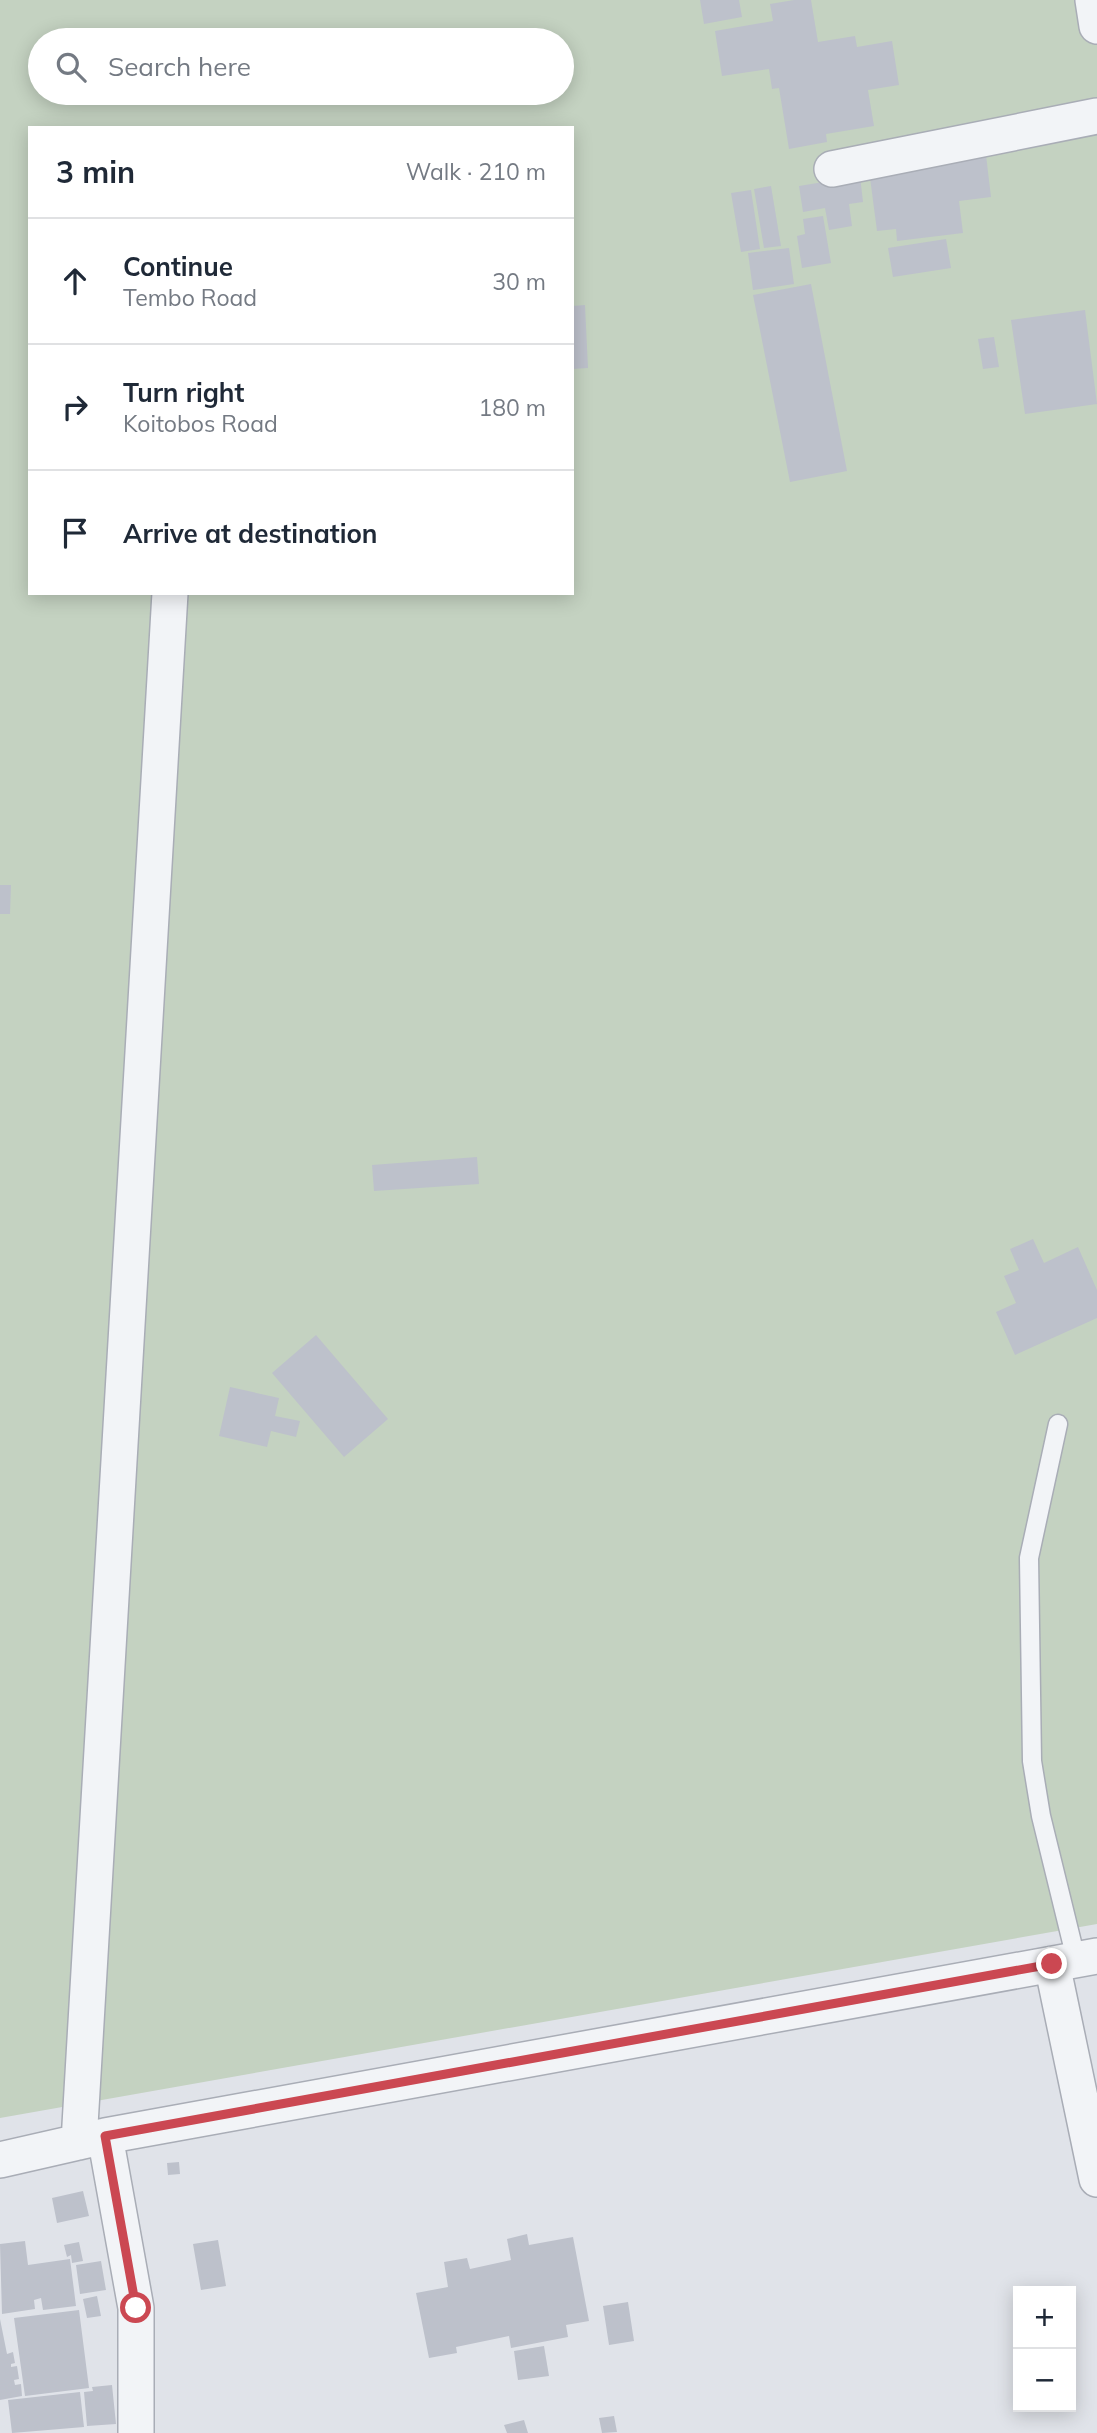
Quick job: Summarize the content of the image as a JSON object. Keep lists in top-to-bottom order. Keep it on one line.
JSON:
{"page":{"search":"Search here","heading":["3 min","Walk · 210 m"],"list":[["Continue","Tembo Road","30 m"],["Turn right","Koitobos Road","180 m"],"Arrive at destination"],"map_buttons":["+","−"]}}
